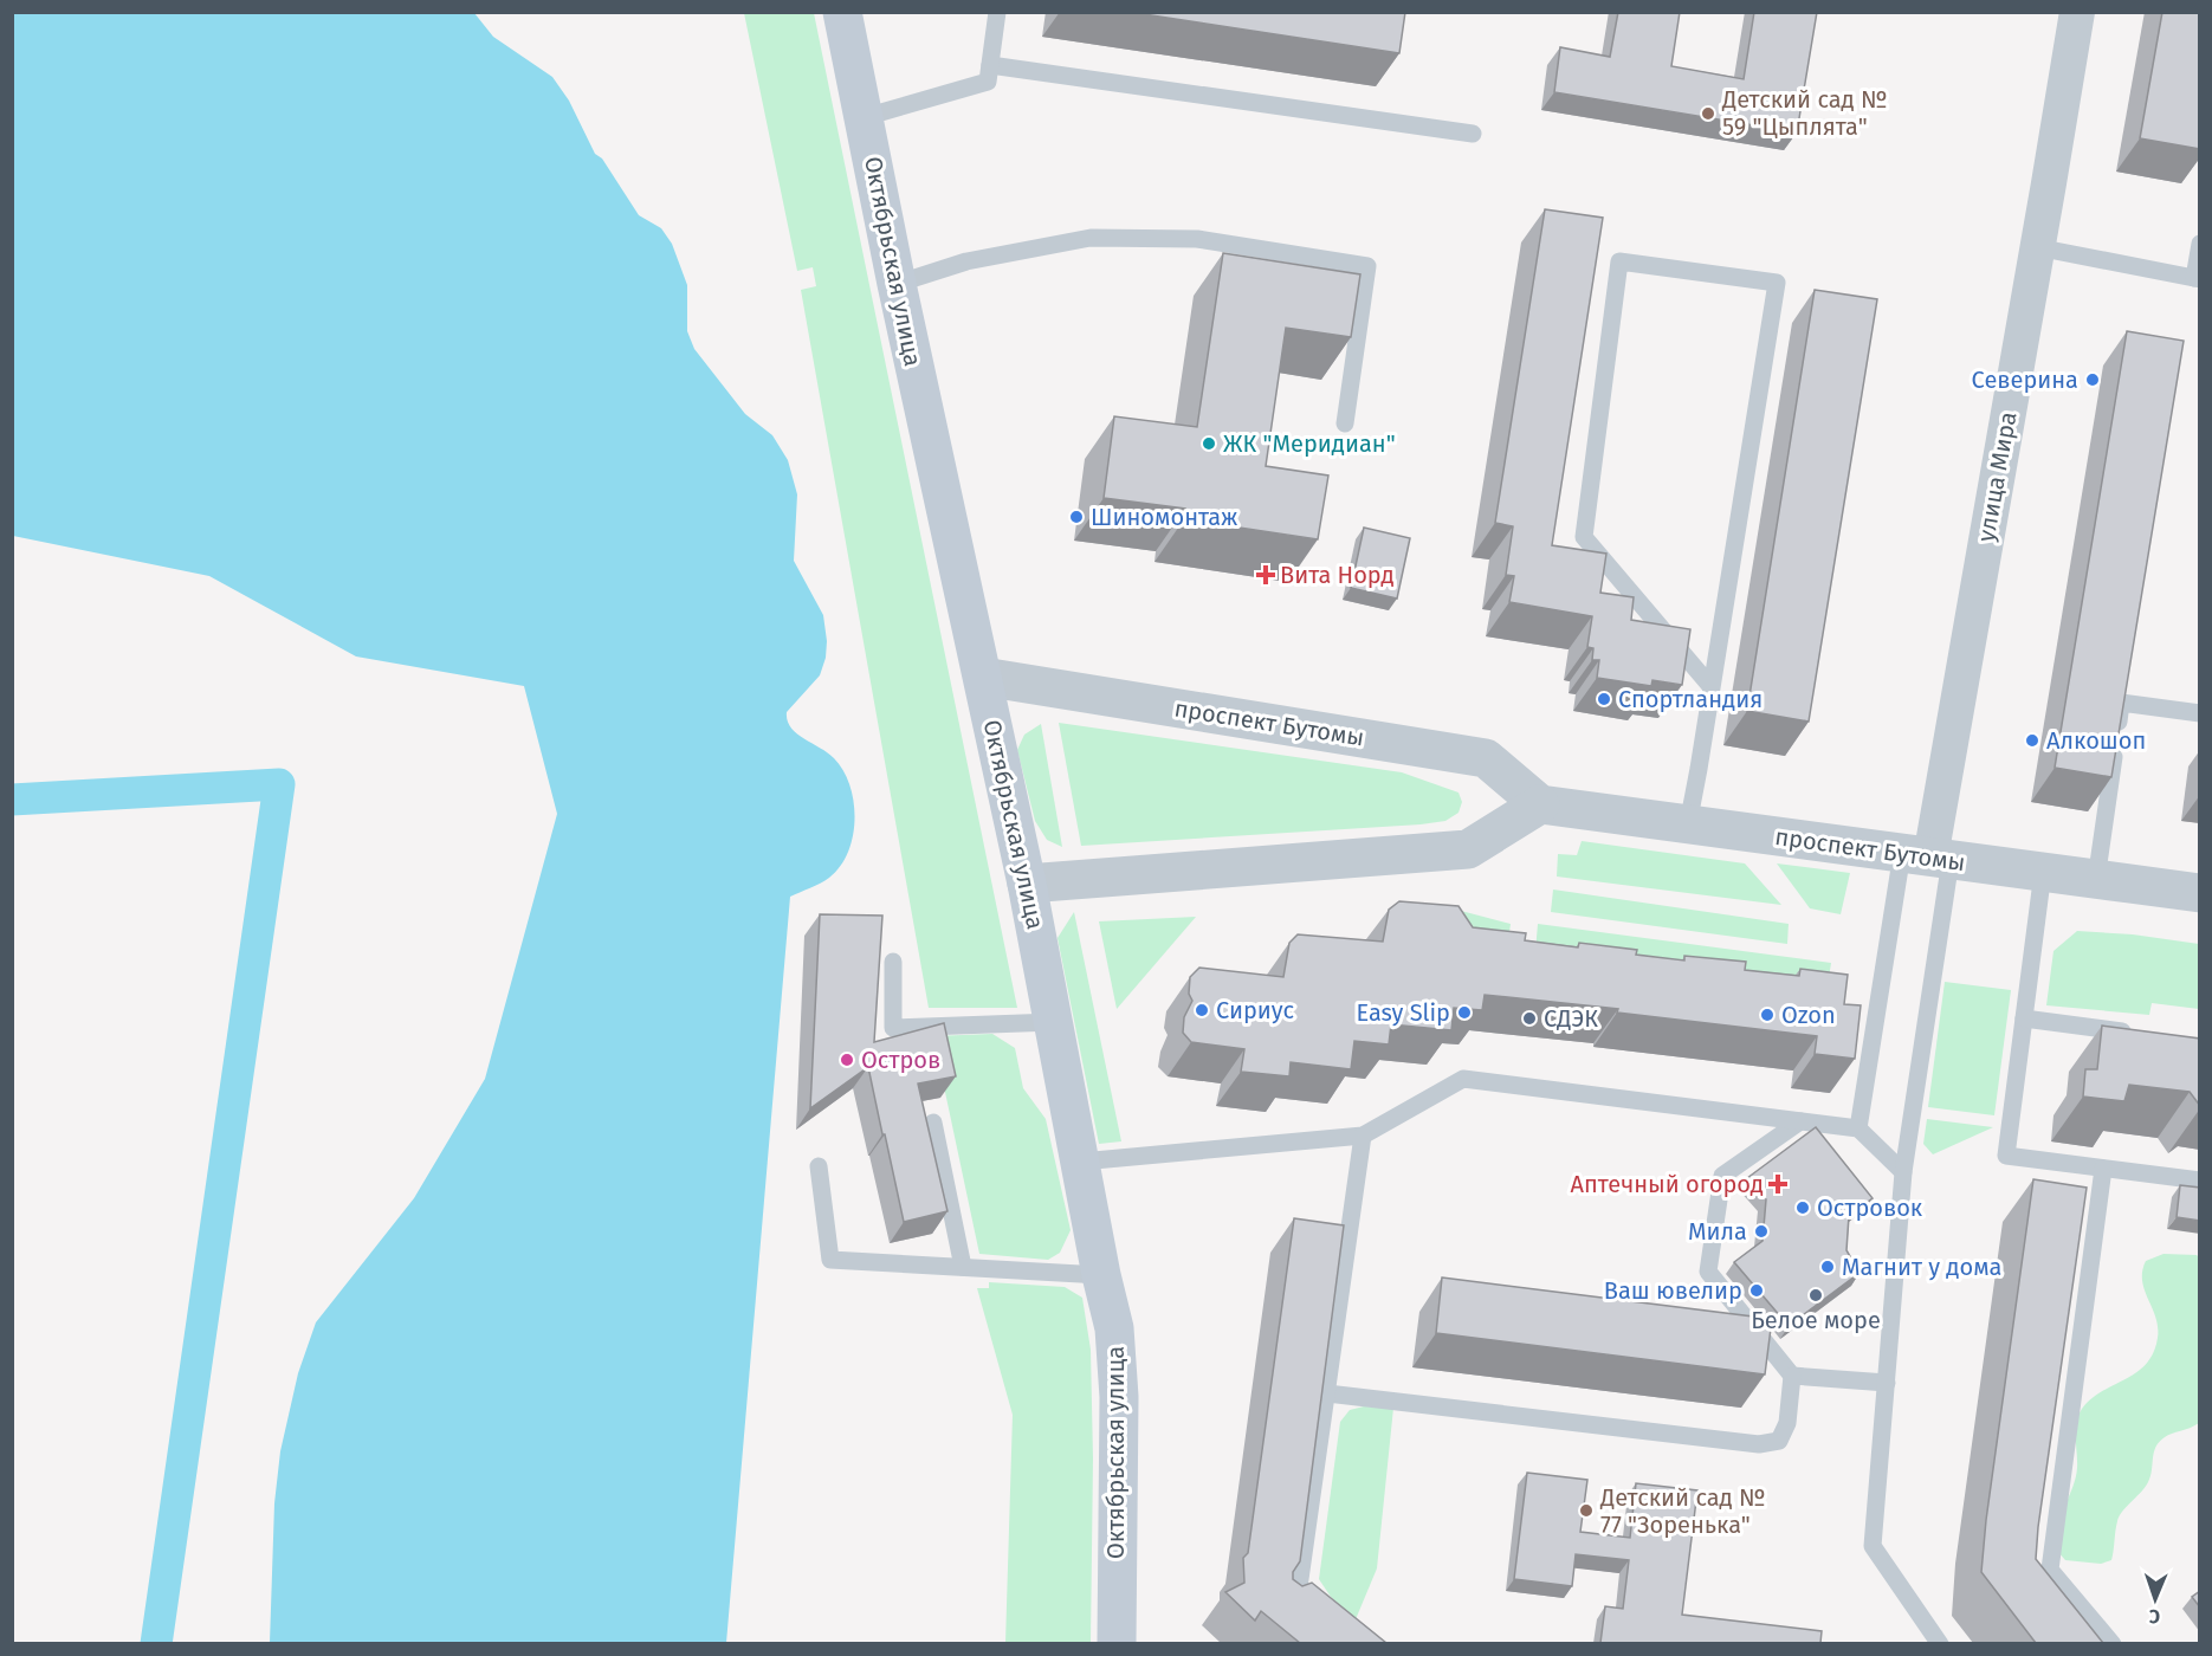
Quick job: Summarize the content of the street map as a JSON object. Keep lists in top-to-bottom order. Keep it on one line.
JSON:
{"streets":{"main road":["Октябрьская улица"],"street":["улица Мира","проспект Бутомы"]},"crossings":[["Октябрьская улица","проспект Бутомы"],["улица Мира","проспект Бутомы"]],"places":{"other":["Детский сад № 59 \"Цыплята\"","Северина","ЖК \"Меридиан\"","Шиномонтаж","Спортландия","Алкошоп","Сириус","Easy Slip","Ozon","СДЭК","Остров","Островок","Мила","Магнит у дома","Ваш ювелир","Белое море","Детский сад № 77 \"Зоренька\""],"health":["Вита Норд","Аптечный огород"]},"north":"bottom"}
